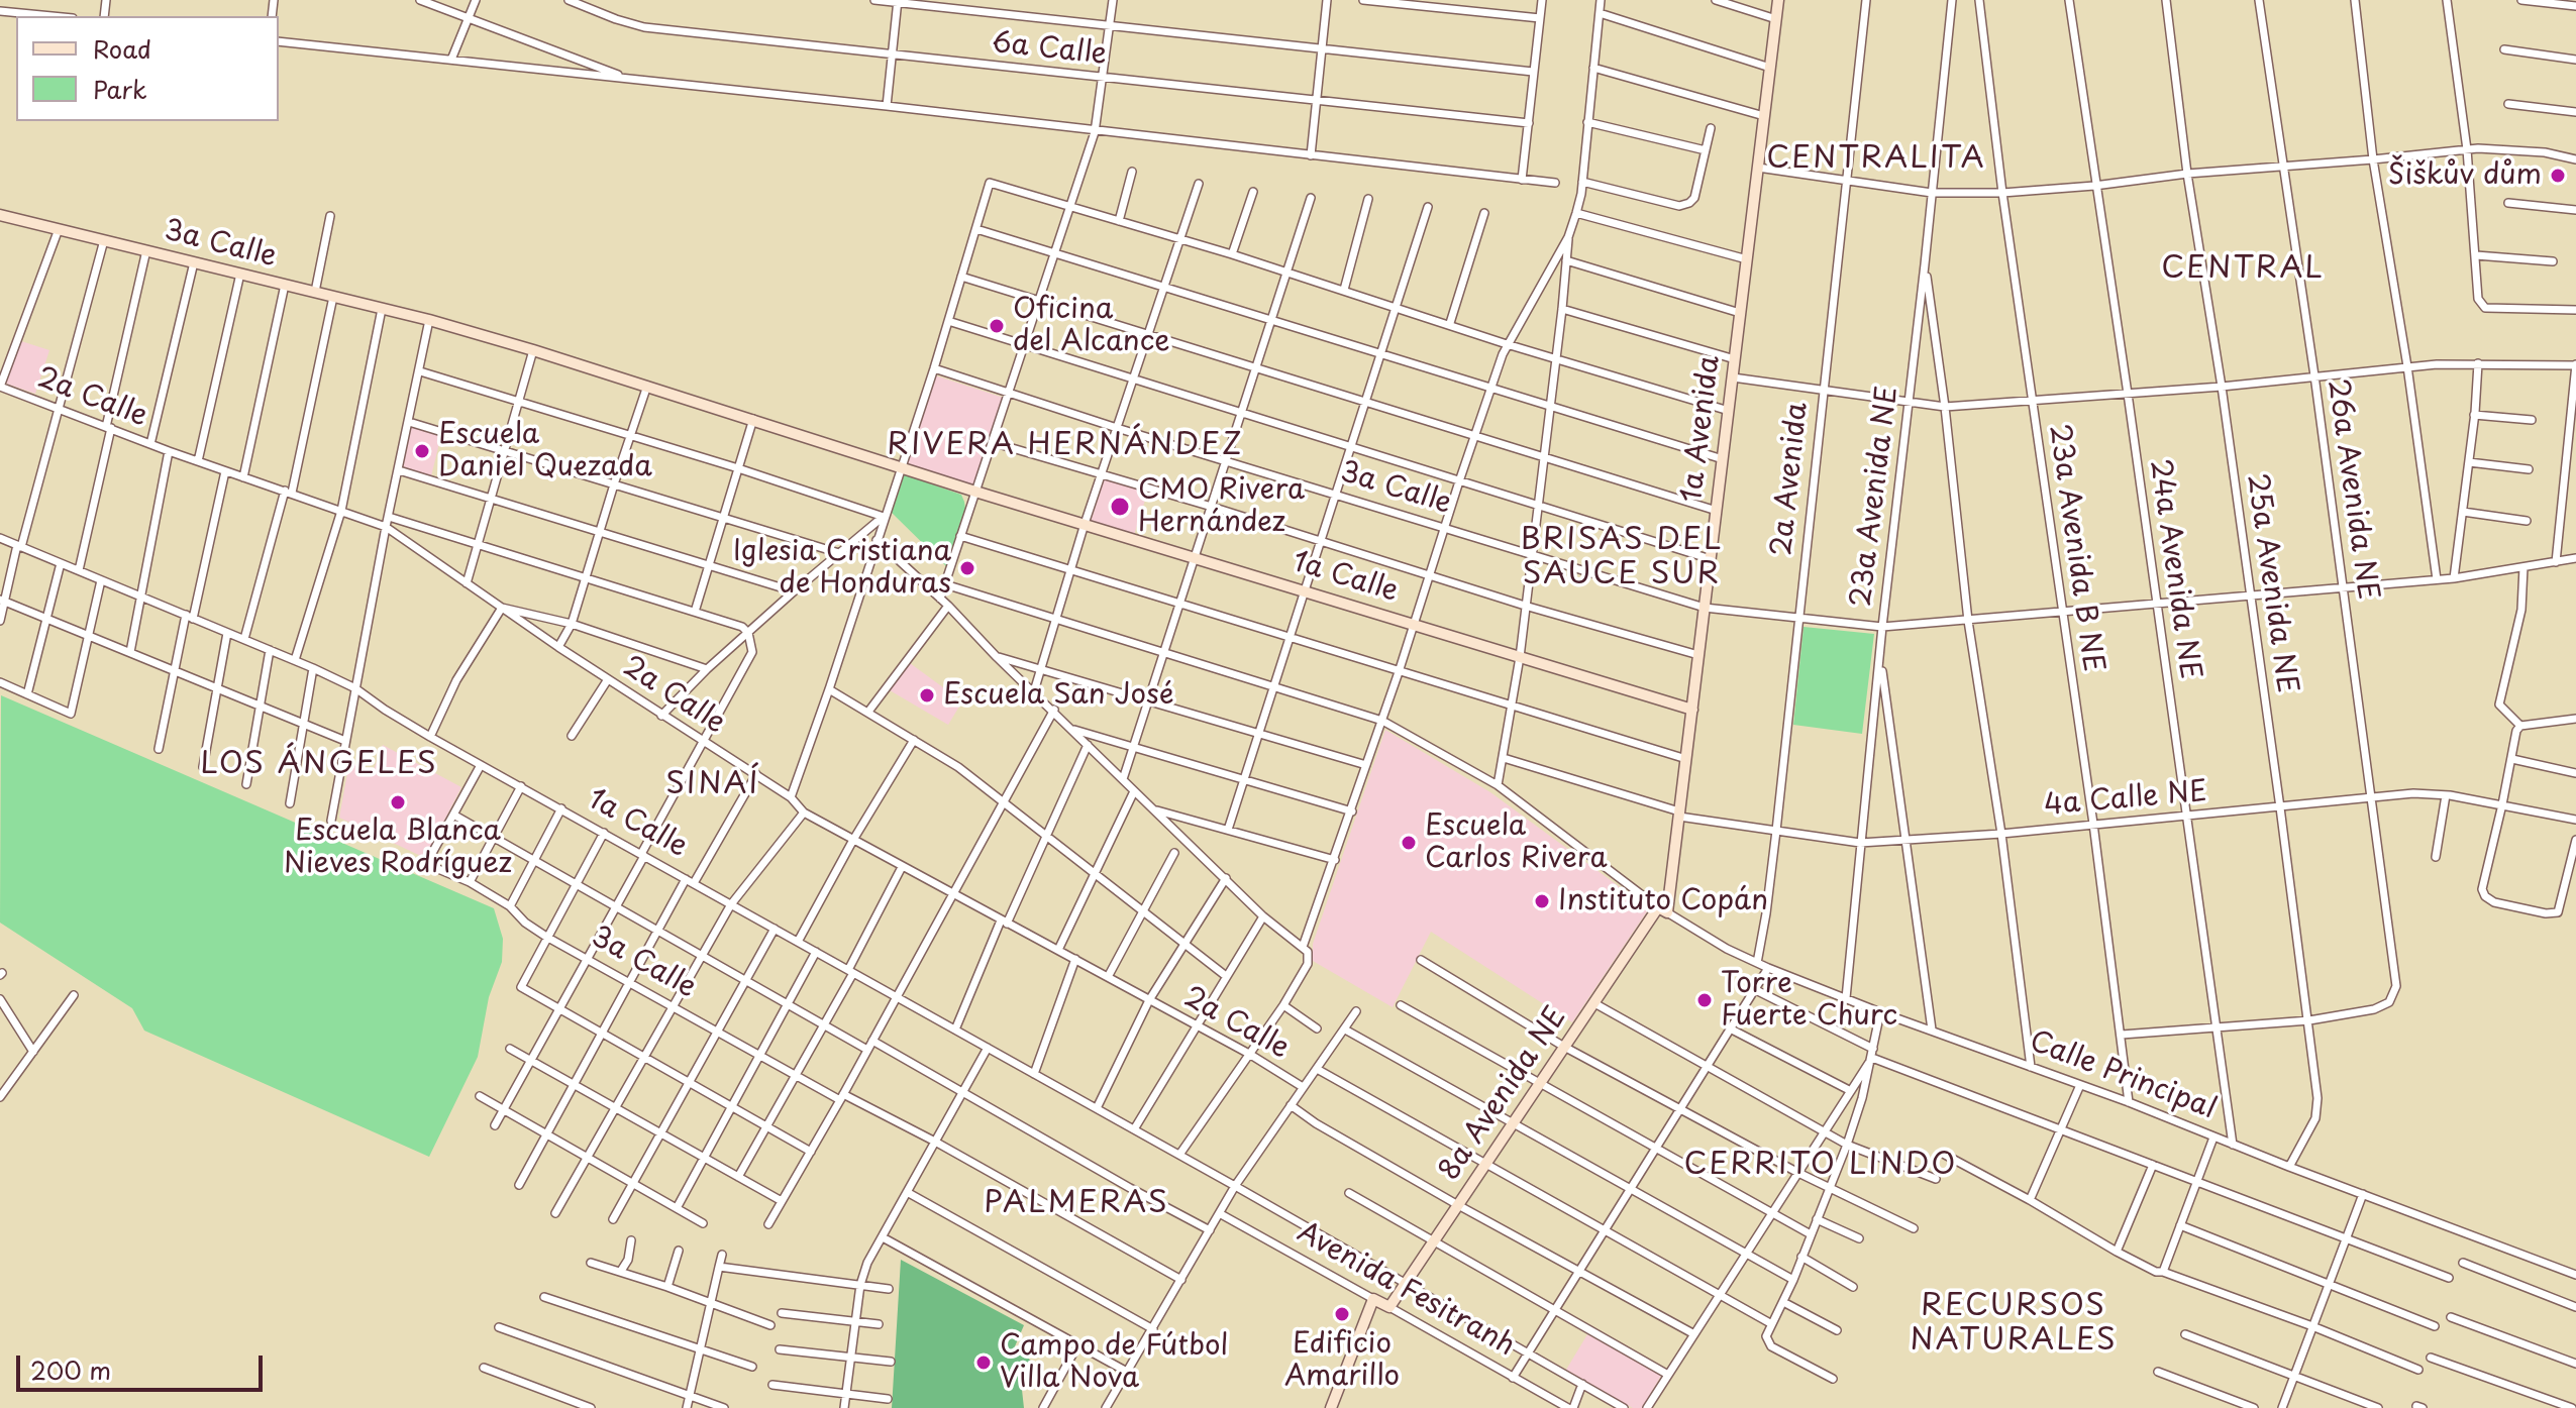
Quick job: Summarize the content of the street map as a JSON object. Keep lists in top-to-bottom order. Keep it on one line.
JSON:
{"streets":{"street":["6a Calle","3a Calle","2a Calle","1a Avenida","2a Avenida","26a Avenida NE","23a Avenida NE","23a Avenida B NE","24a Avenida NE","1a Calle","25a Avenida NE","4a Calle NE","Calle Principal","8a Avenida NE","Avenida Fesitranh"]},"crossings":[["3a Calle","1a Avenida"],["3a Calle","2a Avenida"],["3a Calle","26a Avenida NE"],["3a Calle","23a Avenida NE"],["3a Calle","23a Avenida B NE"],["3a Calle","24a Avenida NE"],["3a Calle","1a Calle"],["3a Calle","25a Avenida NE"],["1a Avenida","1a Calle"],["1a Avenida","4a Calle NE"],["1a Avenida","Calle Principal"],["1a Avenida","8a Avenida NE"],["2a Avenida","4a Calle NE"],["2a Avenida","Calle Principal"],["26a Avenida NE","25a Avenida NE"],["26a Avenida NE","4a Calle NE"],["23a Avenida NE","4a Calle NE"],["23a Avenida NE","Calle Principal"],["23a Avenida B NE","4a Calle NE"],["23a Avenida B NE","Calle Principal"],["24a Avenida NE","4a Calle NE"],["24a Avenida NE","Calle Principal"],["1a Calle","8a Avenida NE"],["25a Avenida NE","4a Calle NE"],["25a Avenida NE","Calle Principal"],["Calle Principal","8a Avenida NE"],["8a Avenida NE","Avenida Fesitranh"]],"districts":["CENTRALITA","CENTRAL","RIVERA HERNÁNDEZ","BRISAS DEL SAUCE SUR","LOS ÁNGELES","SINAÍ","CERRITO LINDO","PALMERAS","RECURSOS NATURALES"],"places":["Šiškův dům","Oficina del Alcance","Escuela Daniel Quezada","CMO Rivera Hernández","Iglesia Cristiana de Honduras","Escuela San José","Escuela Blanca Nieves Rodríguez","Escuela Carlos Rivera","Instituto Copán","Torre Fuerte Churc","Edificio Amarillo","Campo de Fútbol Villa Nova"],"legend":["Road","Park"],"scale_bar":"200 m"}
